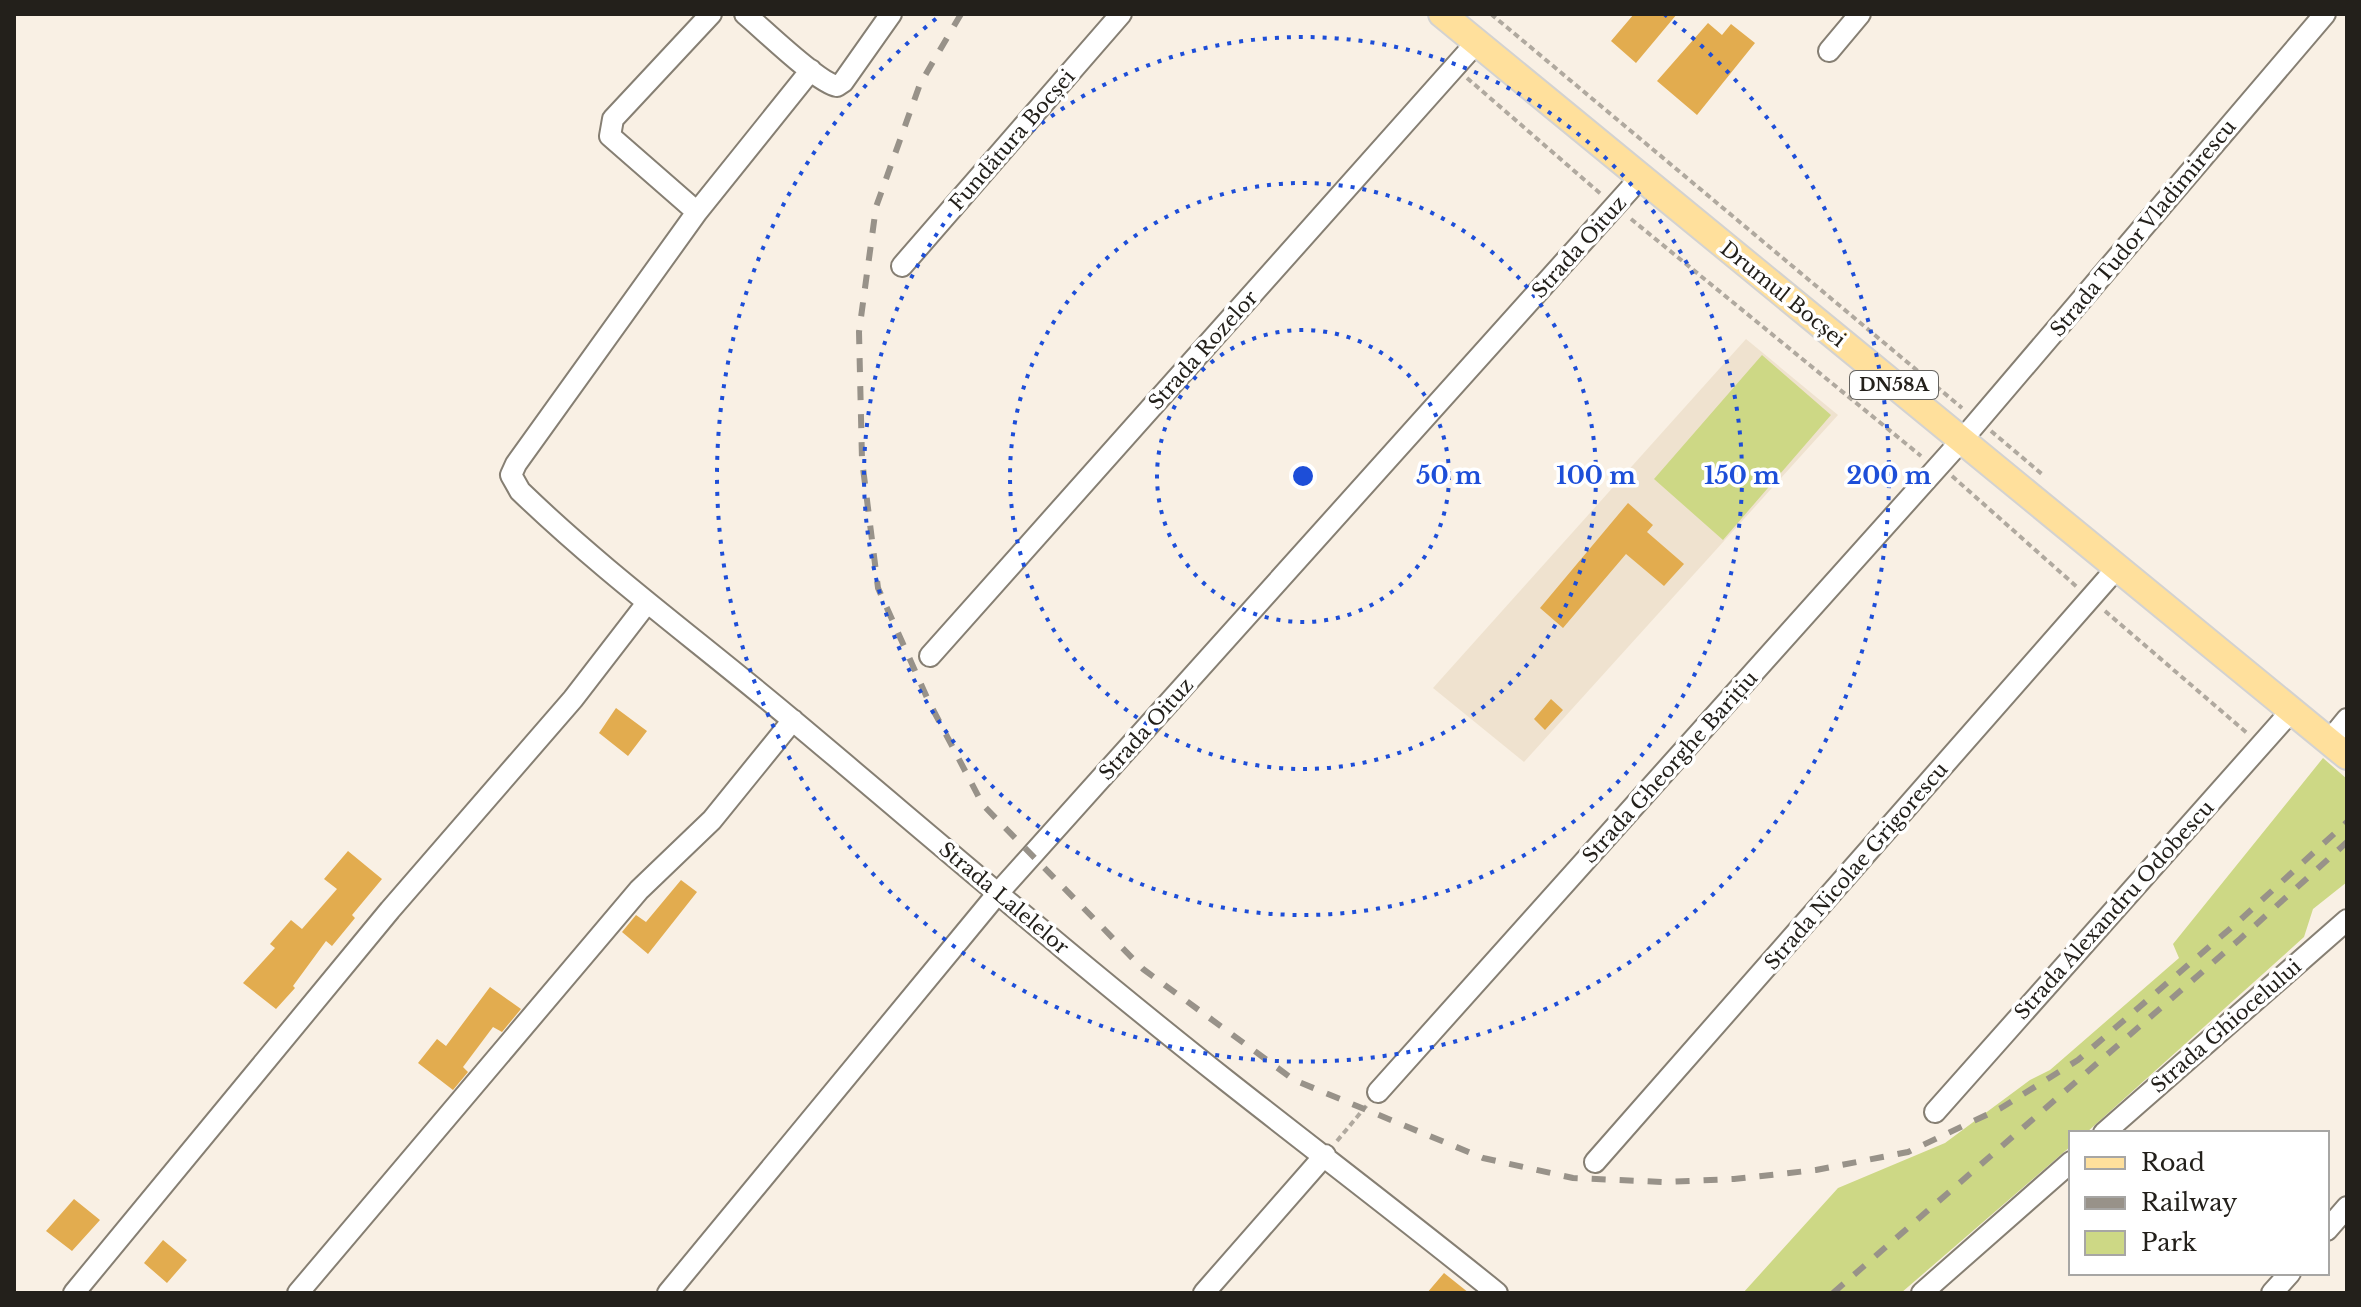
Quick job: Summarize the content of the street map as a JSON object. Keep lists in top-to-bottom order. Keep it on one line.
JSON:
{"streets":{"main road":["Drumul Bocșei","DN58A"],"street":["Fundătura Bocșei","Strada Tudor Vladimirescu","Strada Oituz","Strada Rozelor","Strada Gheorghe Barițiu","Strada Nicolae Grigorescu","Strada Lalelelor","Strada Alexandru Odobescu","Strada Ghiocelului"]},"crossings":[["Strada Tudor Vladimirescu","Drumul Bocșei"],["Strada Tudor Vladimirescu","Strada Gheorghe Barițiu"],["Strada Oituz","Drumul Bocșei"],["Strada Oituz","Strada Lalelelor"],["Drumul Bocșei","Strada Rozelor"],["Drumul Bocșei","Strada Gheorghe Barițiu"],["Drumul Bocșei","Strada Nicolae Grigorescu"],["Drumul Bocșei","Strada Alexandru Odobescu"]],"legend":["Road","Railway","Park"],"rings":["50 m","100 m","150 m","200 m"]}
